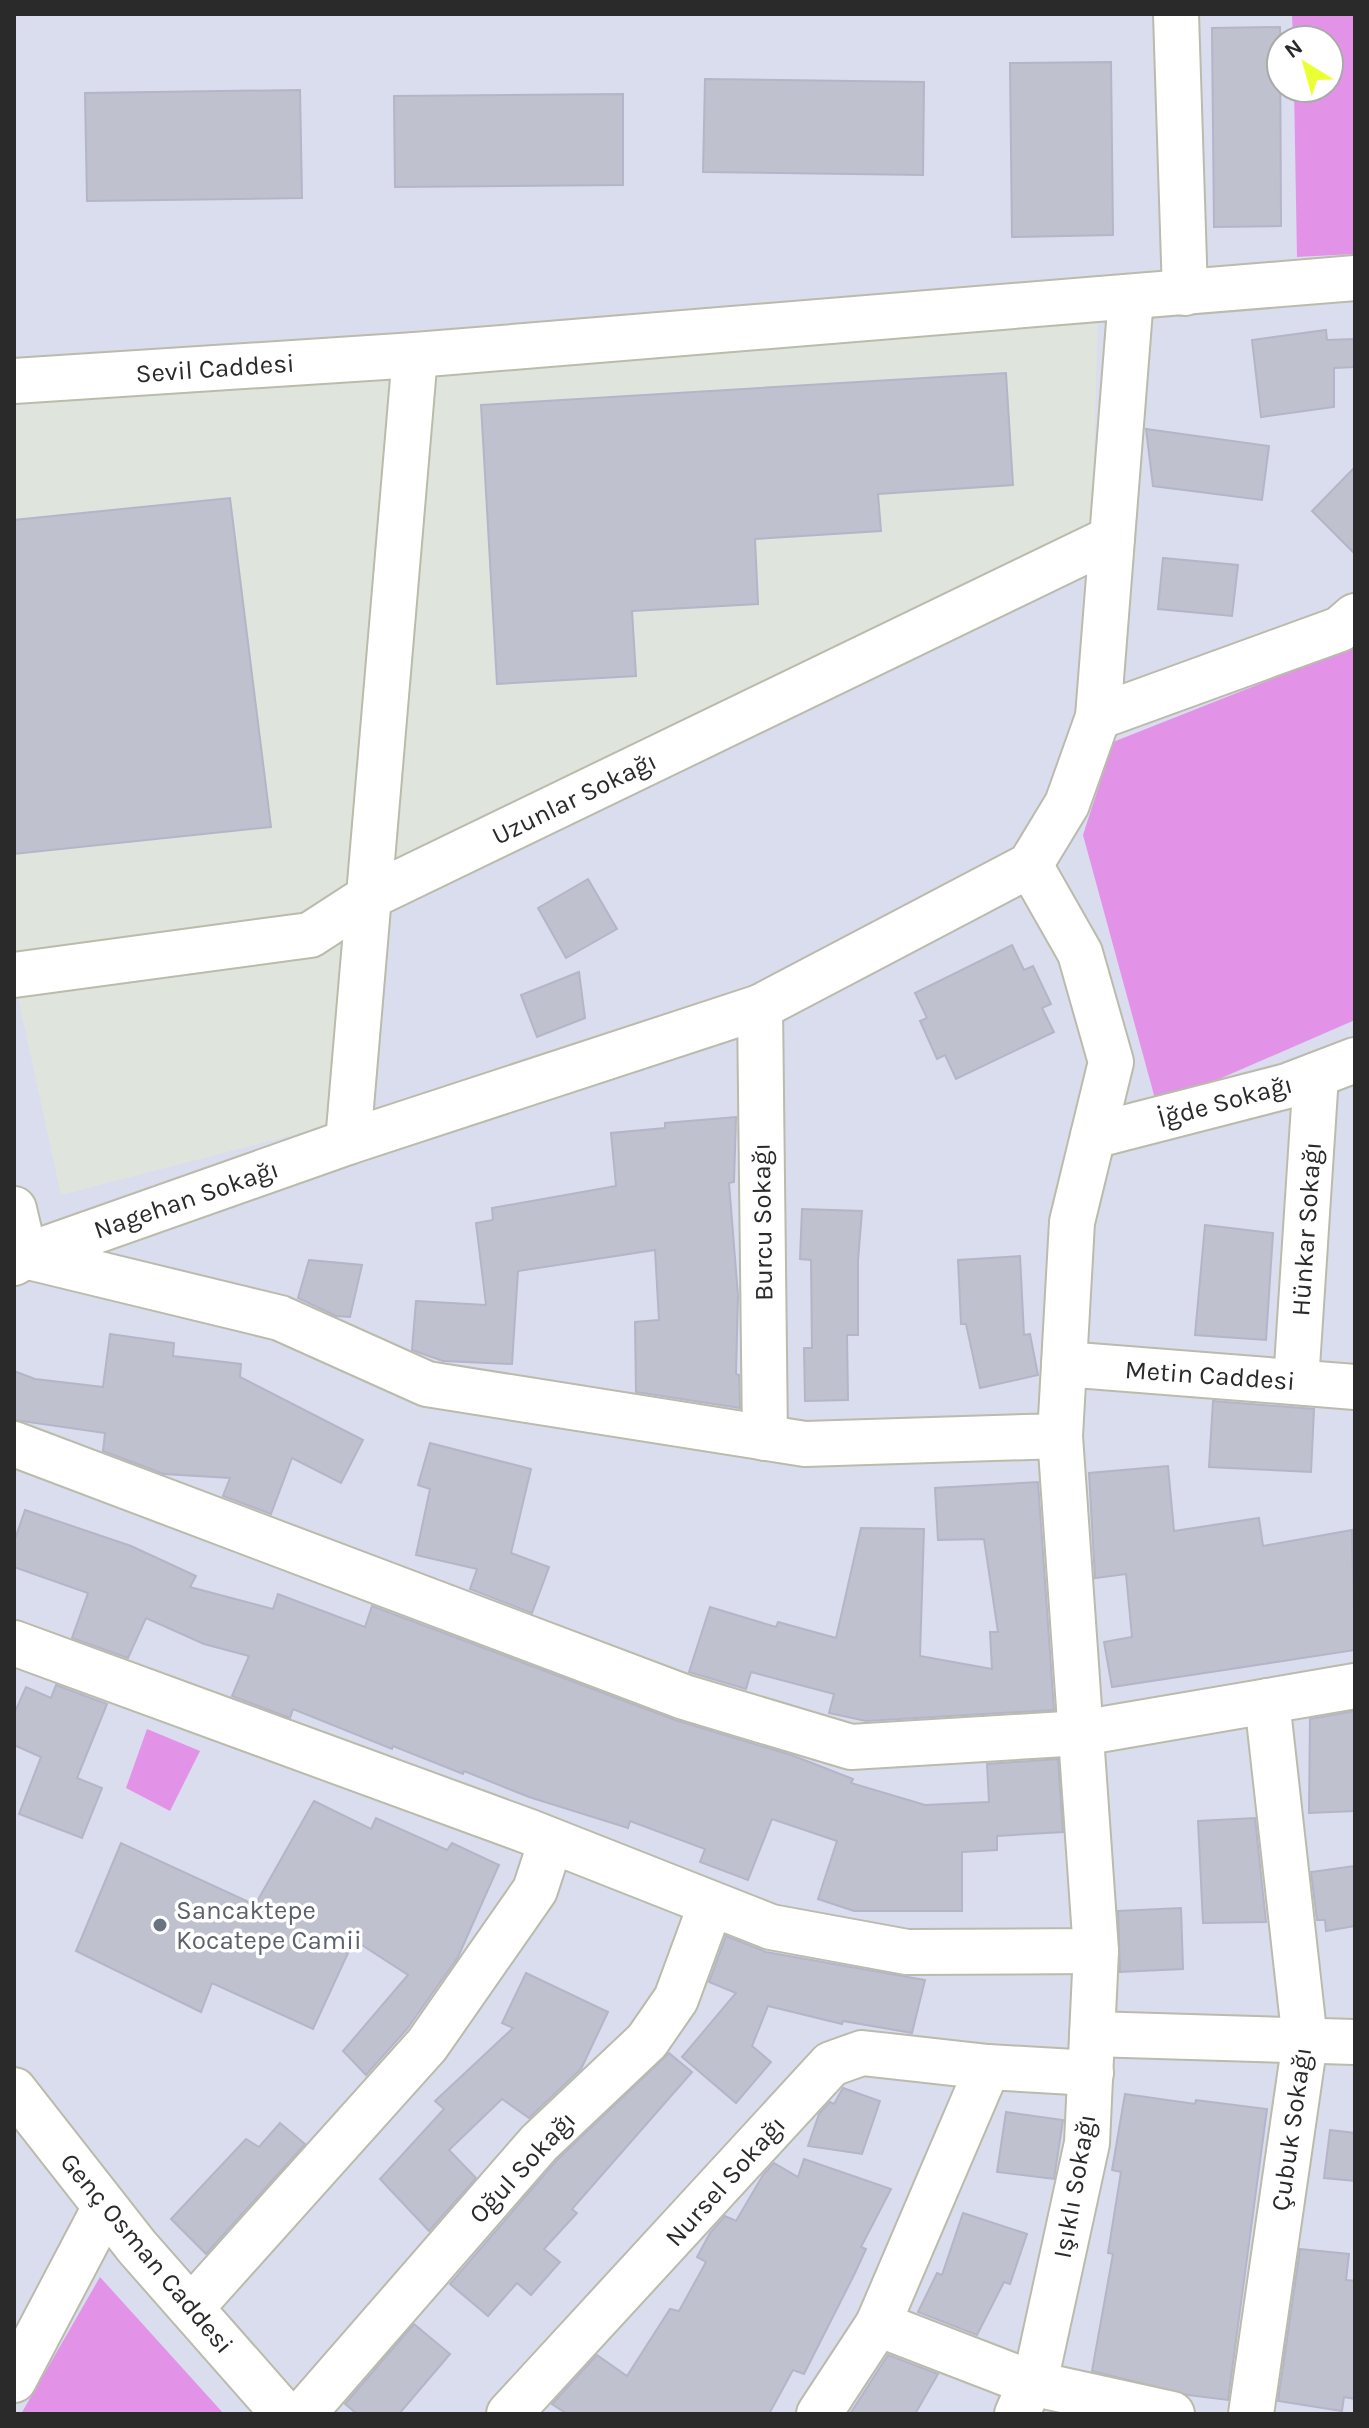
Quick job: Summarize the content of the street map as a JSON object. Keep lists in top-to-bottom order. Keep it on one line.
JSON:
{"streets":{"street":["Sevil Caddesi","Uzunlar Sokağı","İğde Sokağı","Nagehan Sokağı","Burcu Sokağı","Hünkar Sokağı","Metin Caddesi","Çubuk Sokağı","Oğul Sokağı","Nursel Sokağı","Işıklı Sokağı","Genç Osman Caddesi"]},"crossings":[["İğde Sokağı","Hünkar Sokağı"],["İğde Sokağı","Işıklı Sokağı"],["Nagehan Sokağı","Burcu Sokağı"],["Nagehan Sokağı","Işıklı Sokağı"],["Hünkar Sokağı","Metin Caddesi"],["Metin Caddesi","Işıklı Sokağı"],["Çubuk Sokağı","Nursel Sokağı"],["Nursel Sokağı","Işıklı Sokağı"]],"places":["Sancaktepe Kocatepe Camii"],"north":"top left"}
